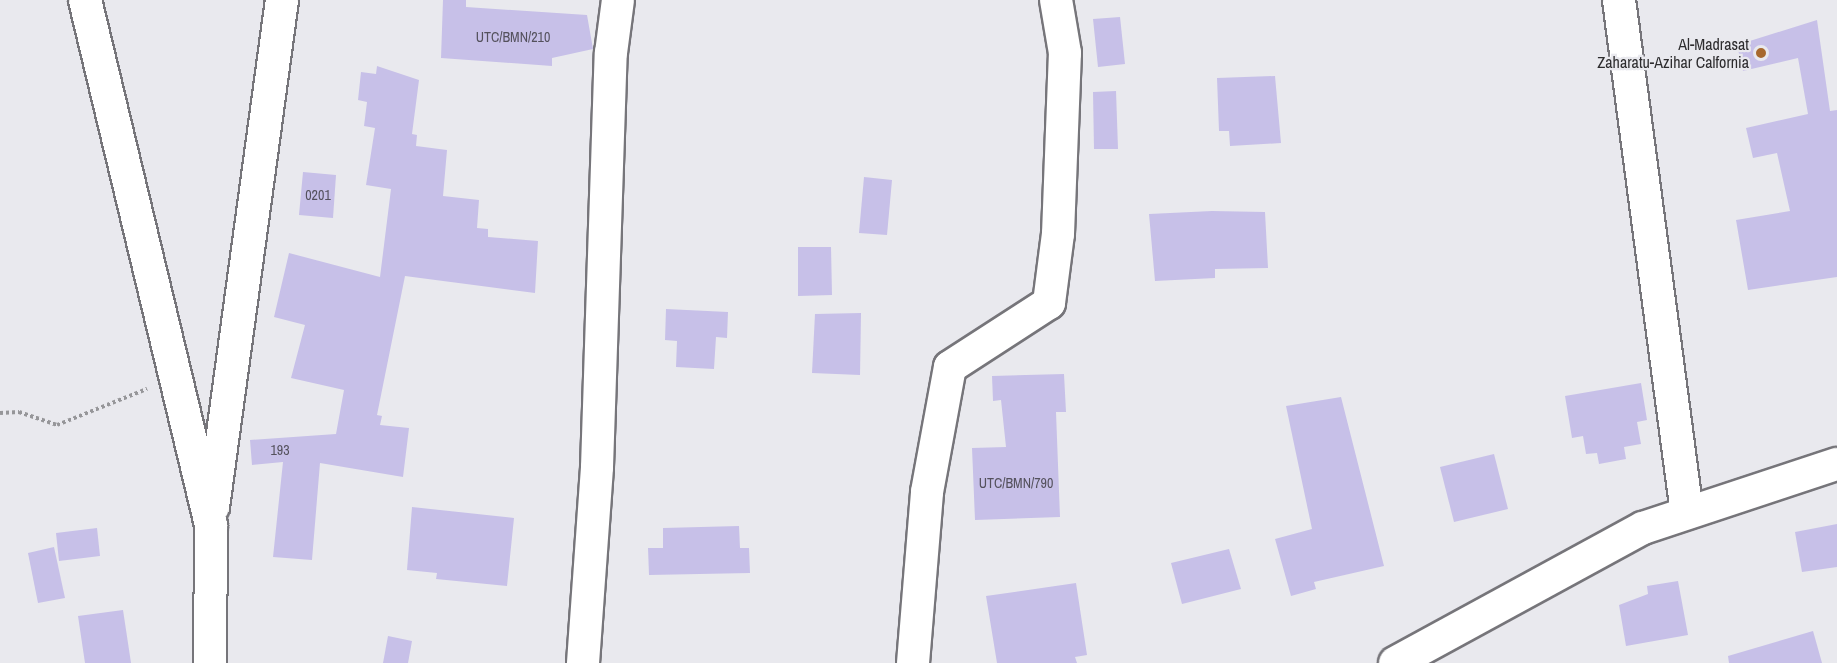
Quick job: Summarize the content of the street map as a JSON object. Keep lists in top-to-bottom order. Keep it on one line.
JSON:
{"places":["Al-Madrasat Zaharatu-Azihar Calfornia"],"house_numbers":["UTC/BMN/210","0201","193","UTC/BMN/790"]}
